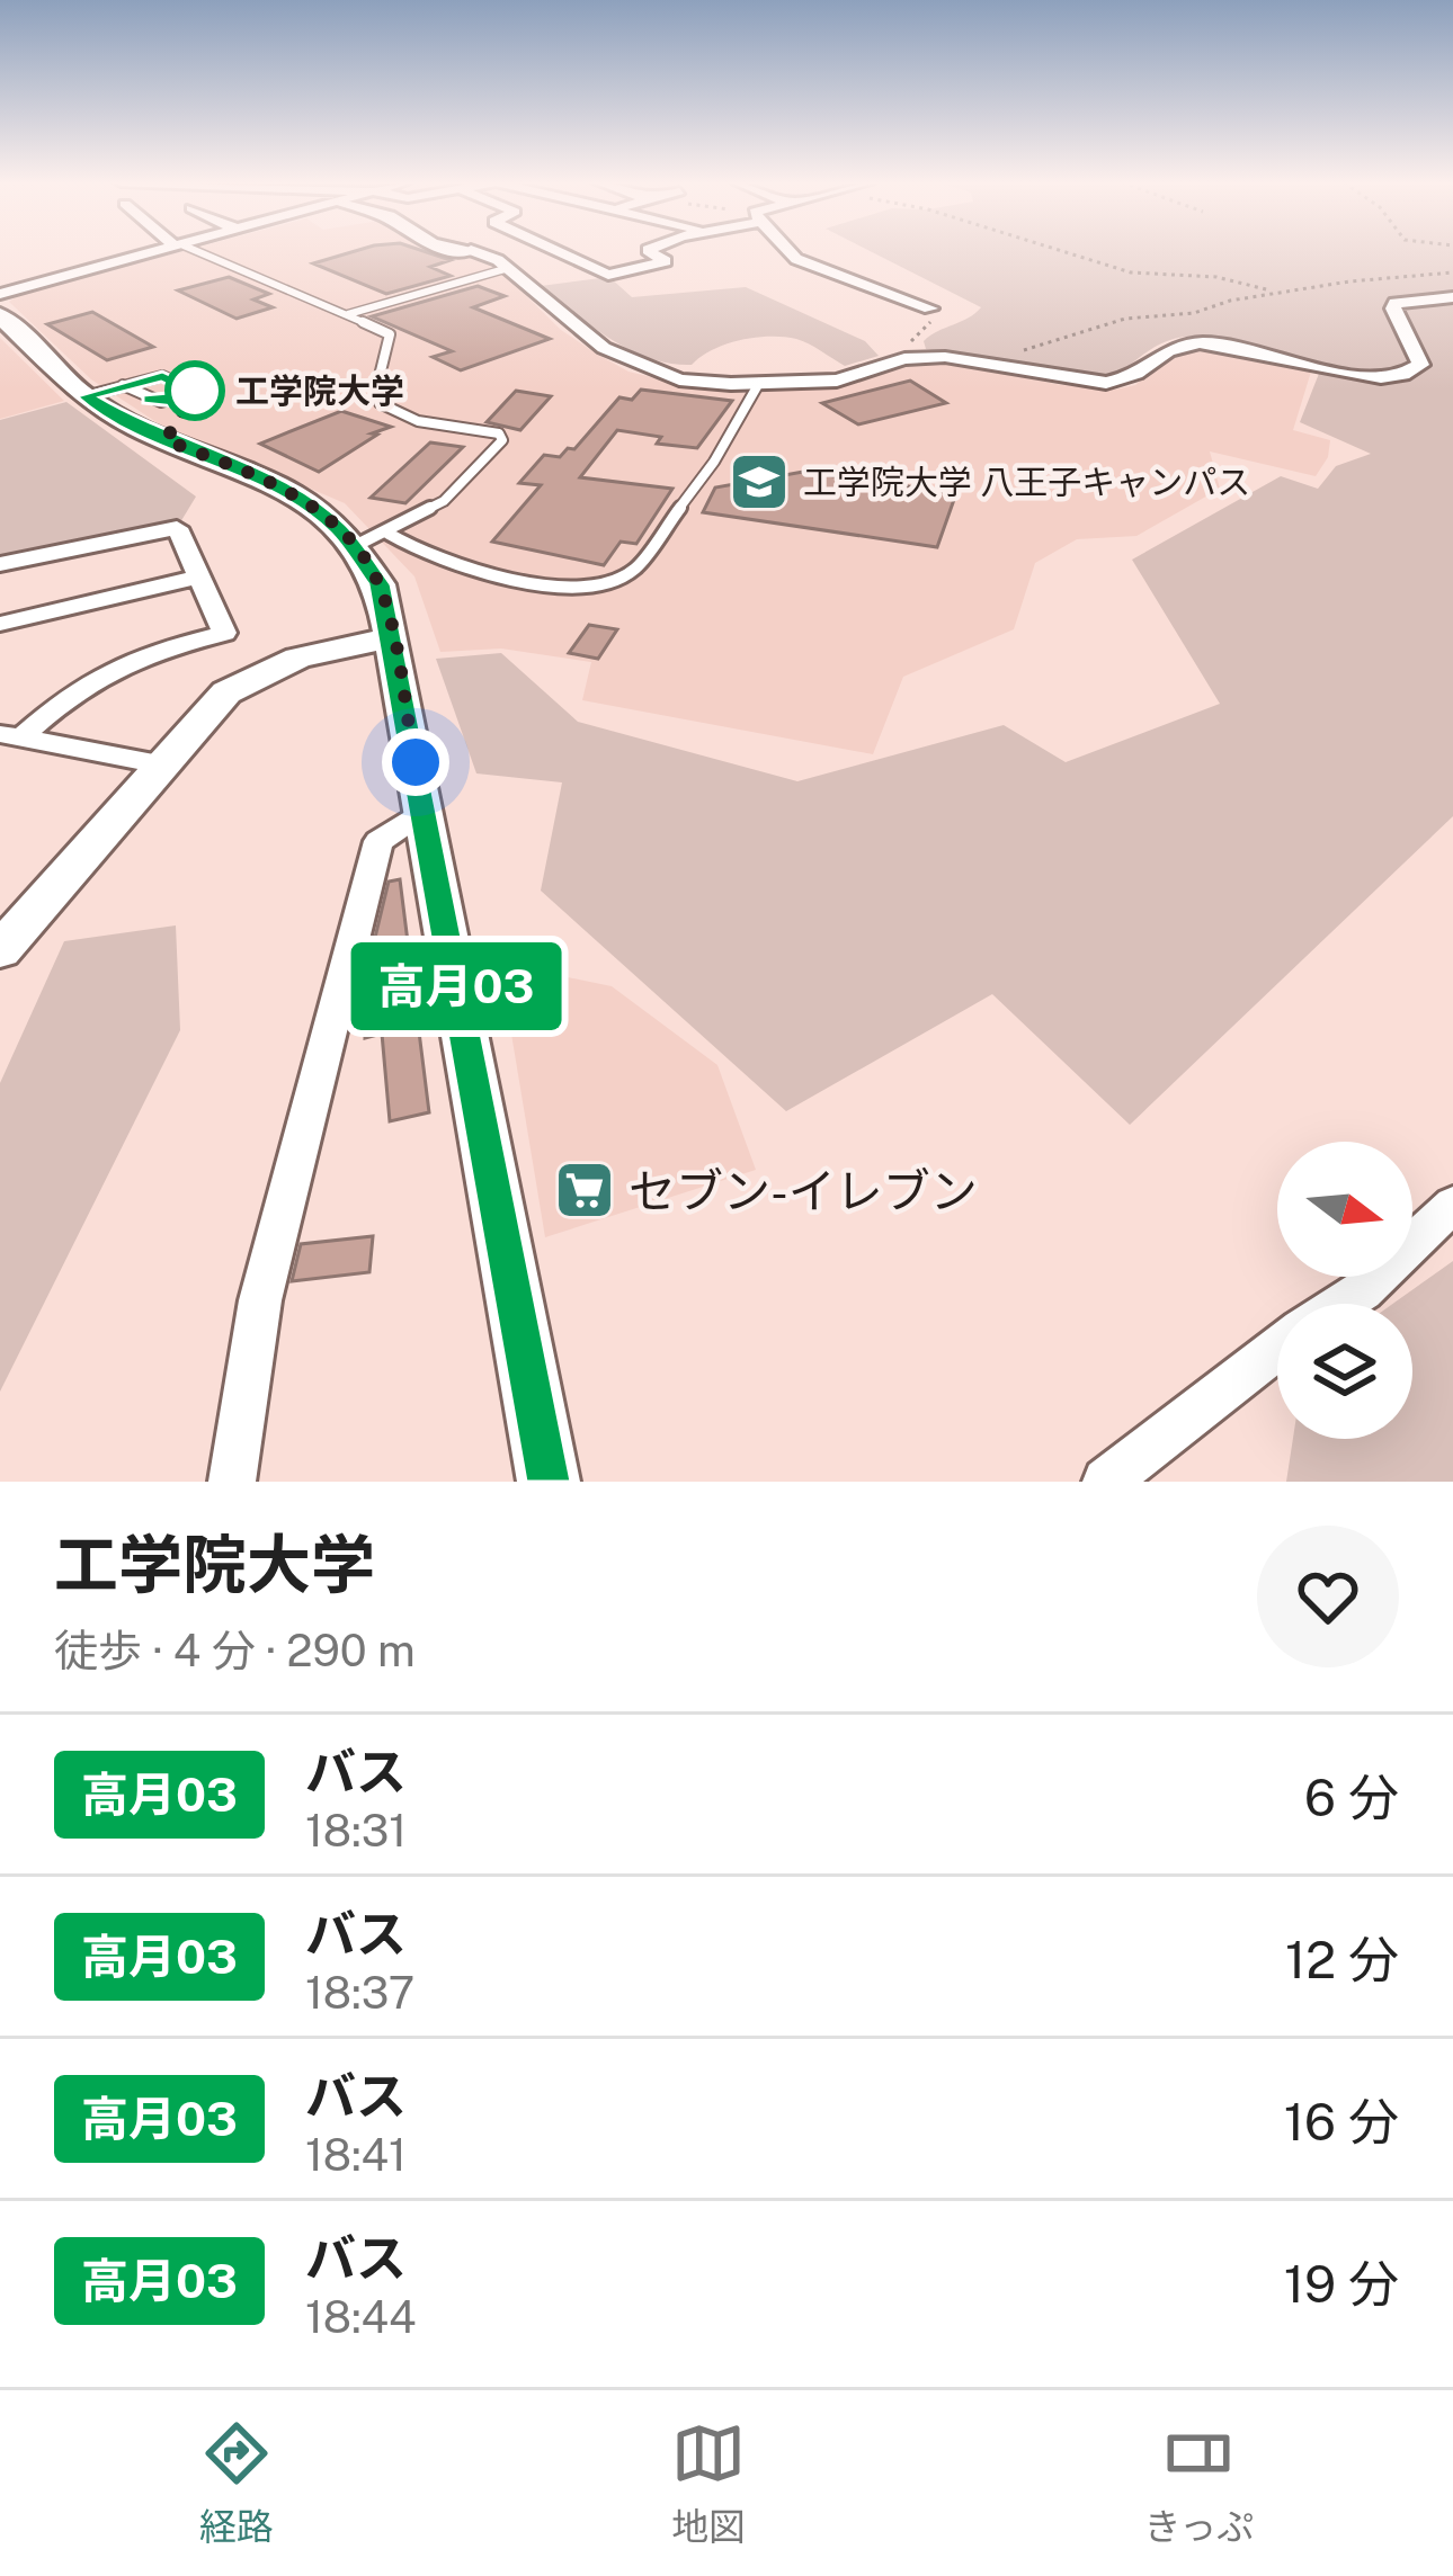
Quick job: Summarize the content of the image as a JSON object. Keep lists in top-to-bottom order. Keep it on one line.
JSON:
{"places":{"other":["工学院大学"],"school or university":["工学院大学 八王子キャンパス"],"supermarket":["セブン-イレブン"]},"lines":["bus line 高月03"],"north":"right","page":{"on_map":"高月03","heading":["工学院大学","徒歩 · 4 分 · 290 m"],"list":[{"mark":"高月03","name":"バス","note":"18:31","value":"6 分"},{"mark":"高月03","name":"バス","note":"18:37","value":"12 分"},{"mark":"高月03","name":"バス","note":"18:41","value":"16 分"},{"mark":"高月03","name":"バス","note":"18:44","value":"19 分"}],"tabs":["経路","地図","きっぷ"]}}
